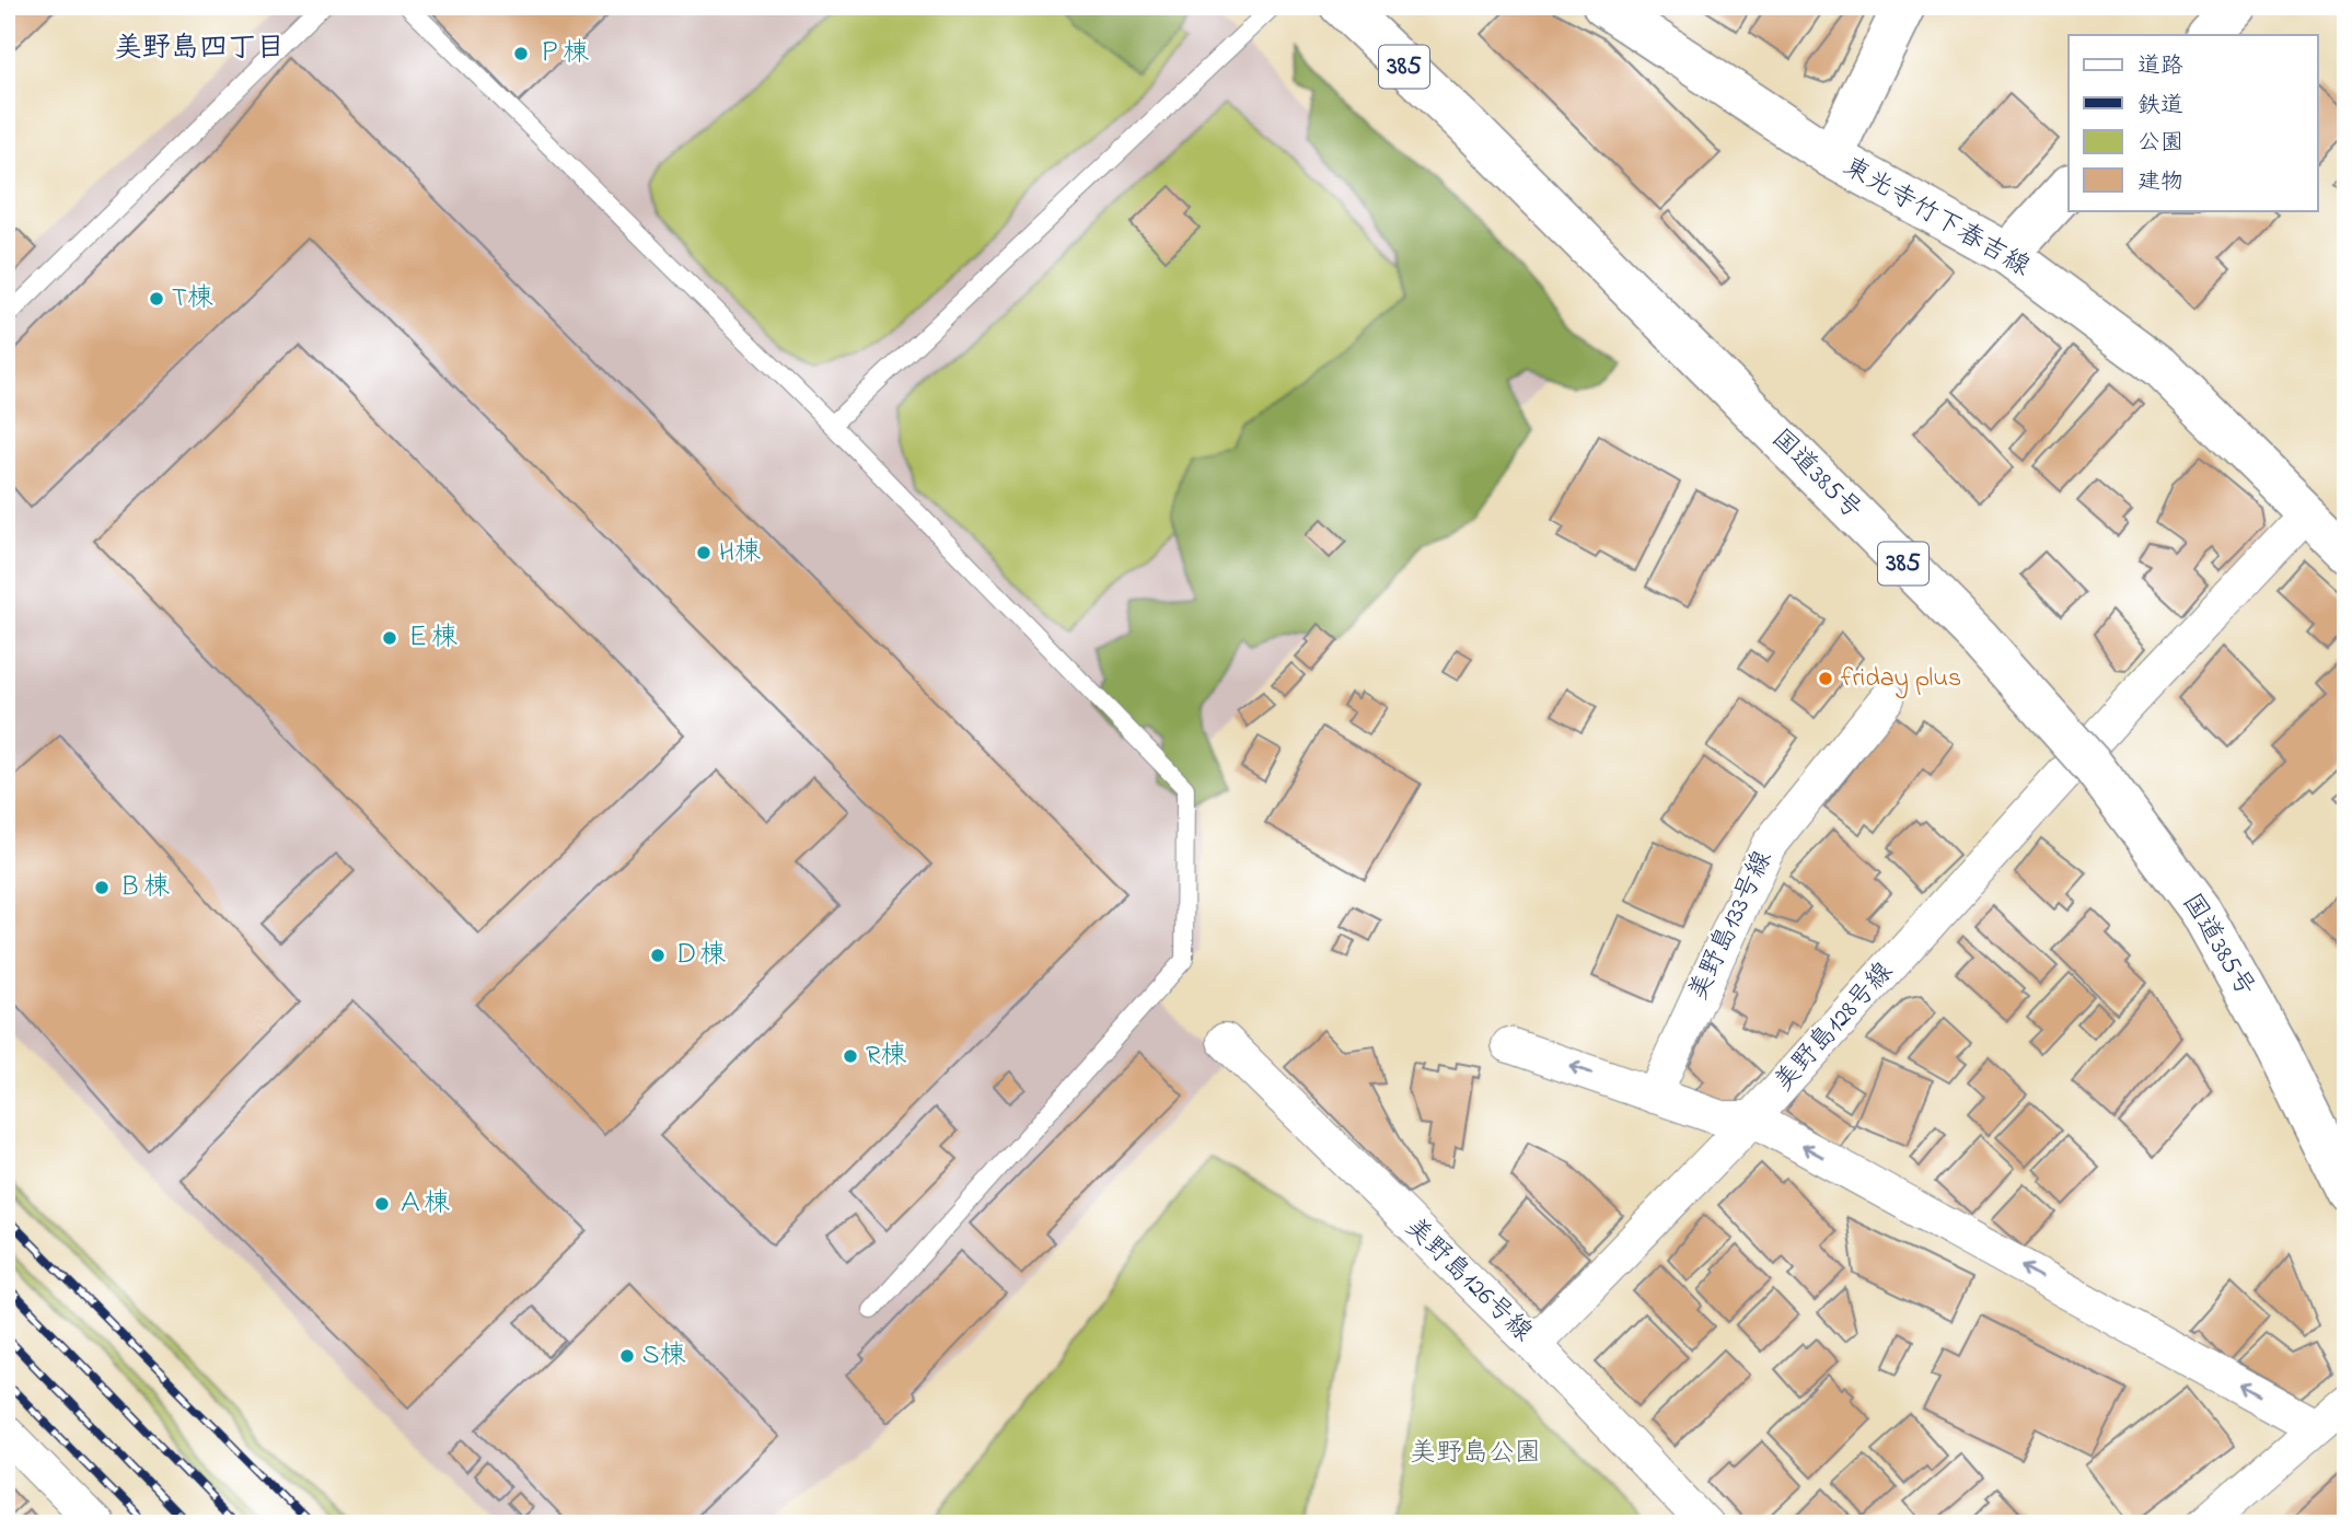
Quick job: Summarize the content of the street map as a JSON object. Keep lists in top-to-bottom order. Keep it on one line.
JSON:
{"streets":{"main road":["385","東光寺竹下春吉線","国道385号"],"street":["美野島133号線","美野島128号線","美野島126号線"]},"crossings":[["東光寺竹下春吉線","美野島128号線"],["美野島128号線","美野島126号線"]],"districts":["美野島四丁目"],"parks":["美野島公園"],"places":["Ｐ棟","T棟","H棟","Ｅ棟","friday plus","Ｂ棟","Ｄ棟","R棟","Ａ棟","S棟"],"legend":["道路","鉄道","公園","建物"]}
